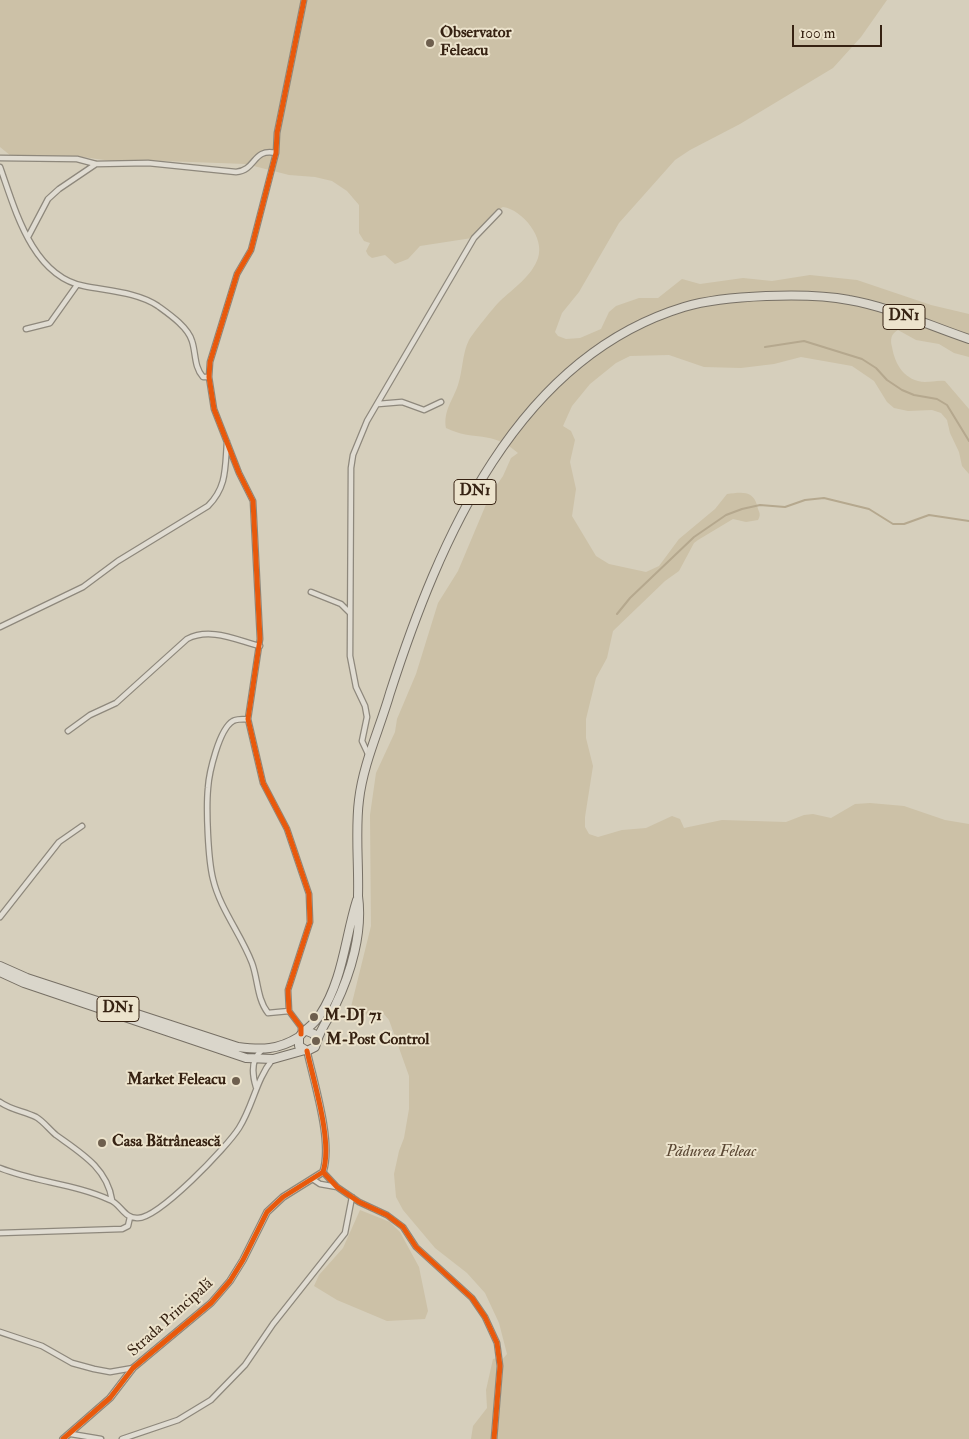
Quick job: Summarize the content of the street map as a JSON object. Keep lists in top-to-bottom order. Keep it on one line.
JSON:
{"streets":{"main road":["DN1"],"street":["Strada Principală"]},"parks":["Pădurea Feleac"],"places":["Observator Feleacu","M-DJ 71","M-Post Control","Market Feleacu","Casa Bătrânească"],"scale_bar":"100 m"}
